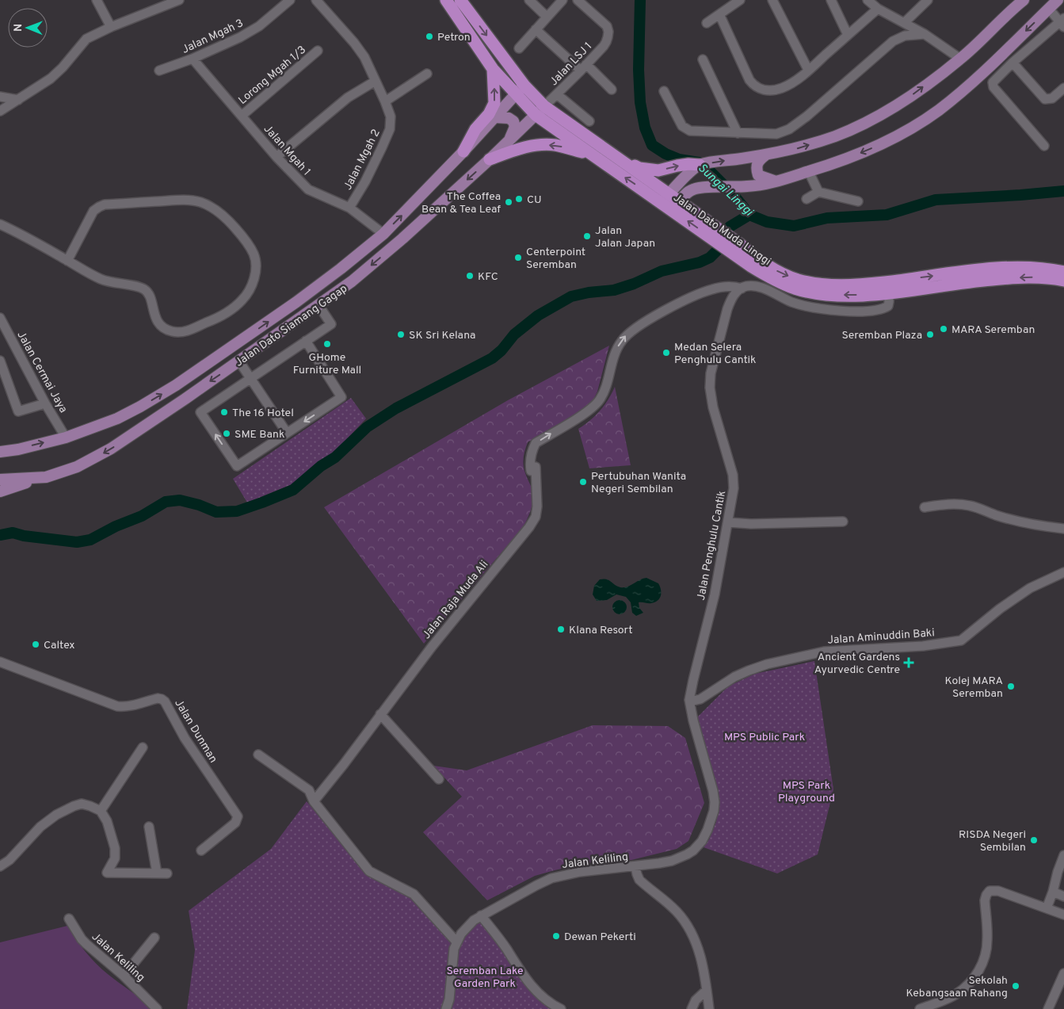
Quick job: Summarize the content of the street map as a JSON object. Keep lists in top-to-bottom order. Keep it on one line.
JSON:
{"streets":{"highway":["Jalan Dato Muda Linggi"],"main road":["Jalan Dato Siamang Gagap"],"street":["Jalan Mgah 3","Jalan LSJ 1","Lorong Mgah 1/3","Jalan Mgah 1","Jalan Mgah 2","Jalan Cermai Jaya","Jalan Penghulu Cantik","Jalan Raja Muda Ali","Jalan Aminuddin Baki","Jalan Dunman","Jalan Keliling"]},"crossings":[["Jalan Mgah 3","Jalan Mgah 1"],["Jalan LSJ 1","Jalan Dato Muda Linggi"],["Jalan LSJ 1","Jalan Dato Siamang Gagap"],["Lorong Mgah 1/3","Jalan Mgah 1"],["Jalan Mgah 1","Jalan Mgah 2"],["Jalan Mgah 1","Jalan Dato Siamang Gagap"],["Jalan Dato Muda Linggi","Jalan Dato Siamang Gagap"],["Jalan Dato Siamang Gagap","Jalan Cermai Jaya"],["Jalan Penghulu Cantik","Jalan Raja Muda Ali"],["Jalan Penghulu Cantik","Jalan Aminuddin Baki"],["Jalan Penghulu Cantik","Jalan Keliling"]],"one_way":["Jalan Raja Muda Ali"],"water":["Sungai Linggi"],"parks":["MPS Public Park","MPS Park Playground","Seremban Lake Garden Park"],"places":{"other":["Petron","CU","The Coffea Bean & Tea Leaf","Jalan Jalan Japan","Centerpoint Seremban","KFC","MARA Seremban","SK Sri Kelana","Seremban Plaza","GHome Furniture Mall","Medan Selera Penghulu Cantik","The 16 Hotel","SME Bank","Pertubuhan Wanita Negeri Sembilan","Klana Resort","Caltex","Kolej MARA Seremban","RISDA Negeri Sembilan","Dewan Pekerti","Sekolah Kebangsaan Rahang"],"health":["Ancient Gardens Ayurvedic Centre"]},"north":"left"}
